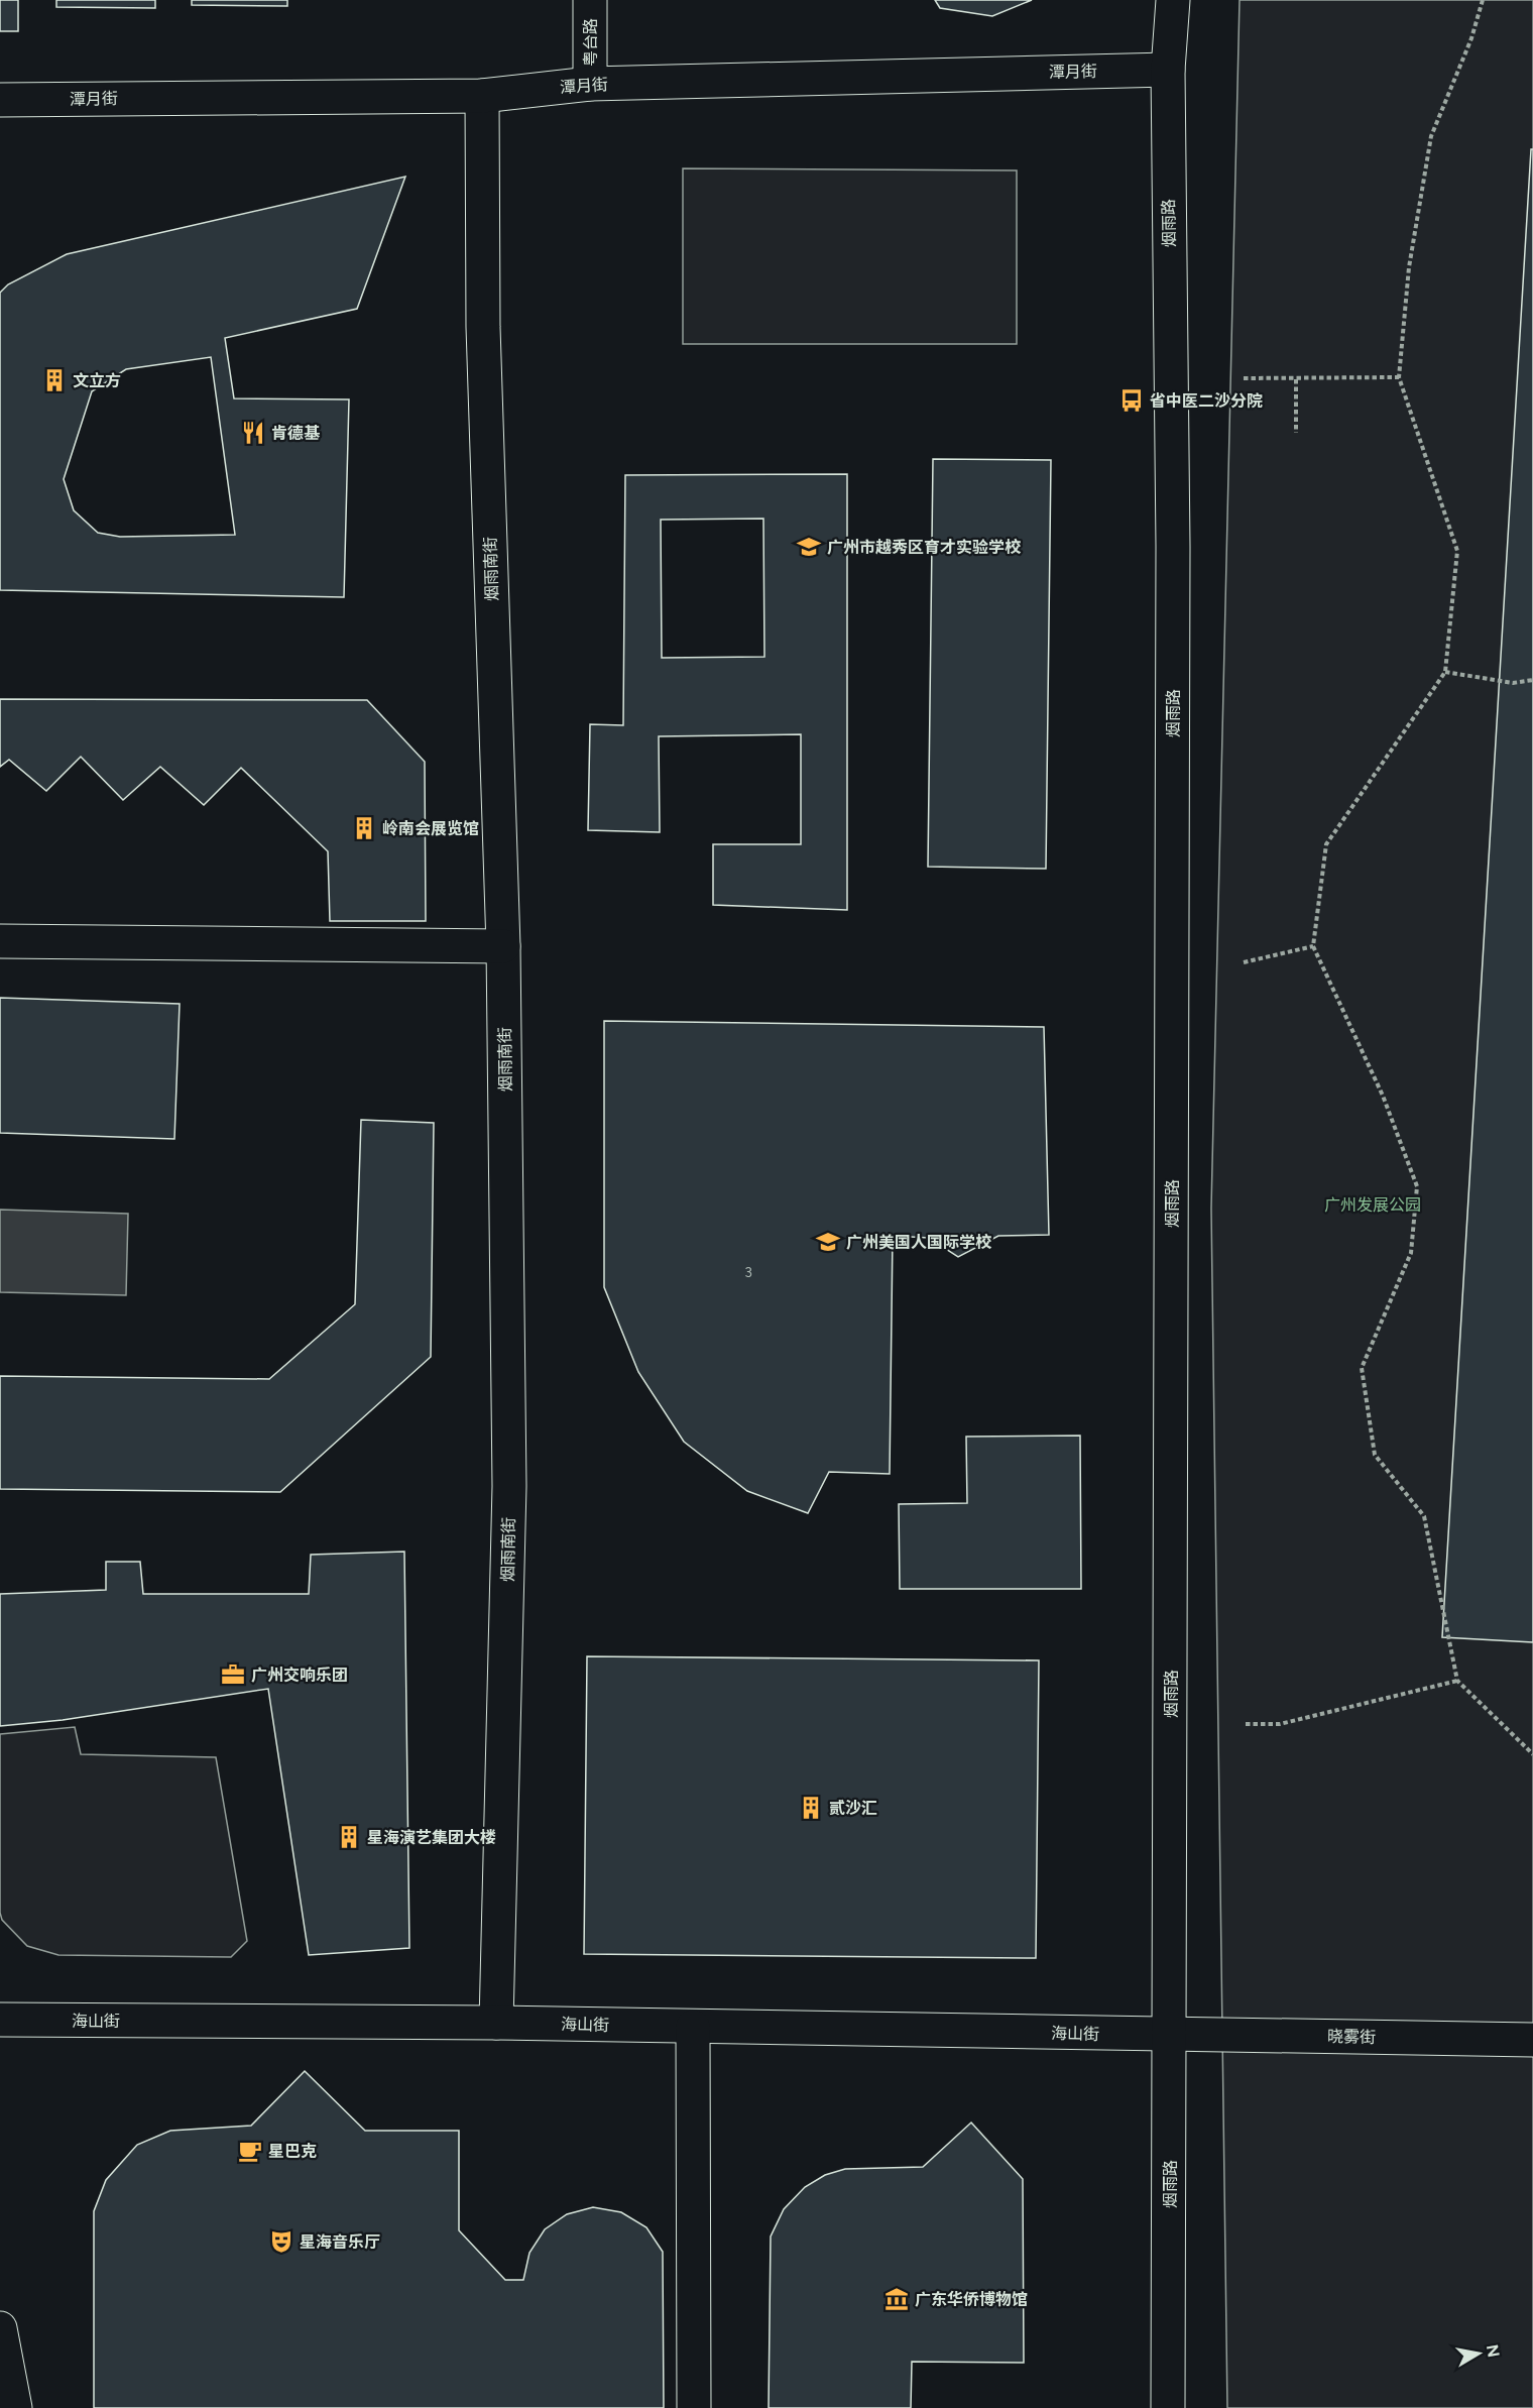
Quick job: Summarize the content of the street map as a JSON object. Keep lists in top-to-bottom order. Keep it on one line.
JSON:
{"streets":{"street":["粤台路","潭月街","烟雨路","烟雨南街","海山街","晓雾街"]},"crossings":[["粤台路","潭月街"],["潭月街","烟雨路"],["潭月街","烟雨南街"],["烟雨路","海山街"],["烟雨路","晓雾街"],["烟雨南街","海山街"],["海山街","晓雾街"]],"parks":["广州发展公园"],"places":{"building":["文立方","岭南会展览馆","贰沙汇","星海演艺集团大楼"],"bus stop":["省中医二沙分院"],"restaurant":["肯德基"],"school or university":["广州市越秀区育才实验学校","广州美国人国际学校"],"office":["广州交响乐团"],"cafe":["星巴克"],"theatre":["星海音乐厅"],"museum":["广东华侨博物馆"]},"house_numbers":["3"],"north":"right"}
